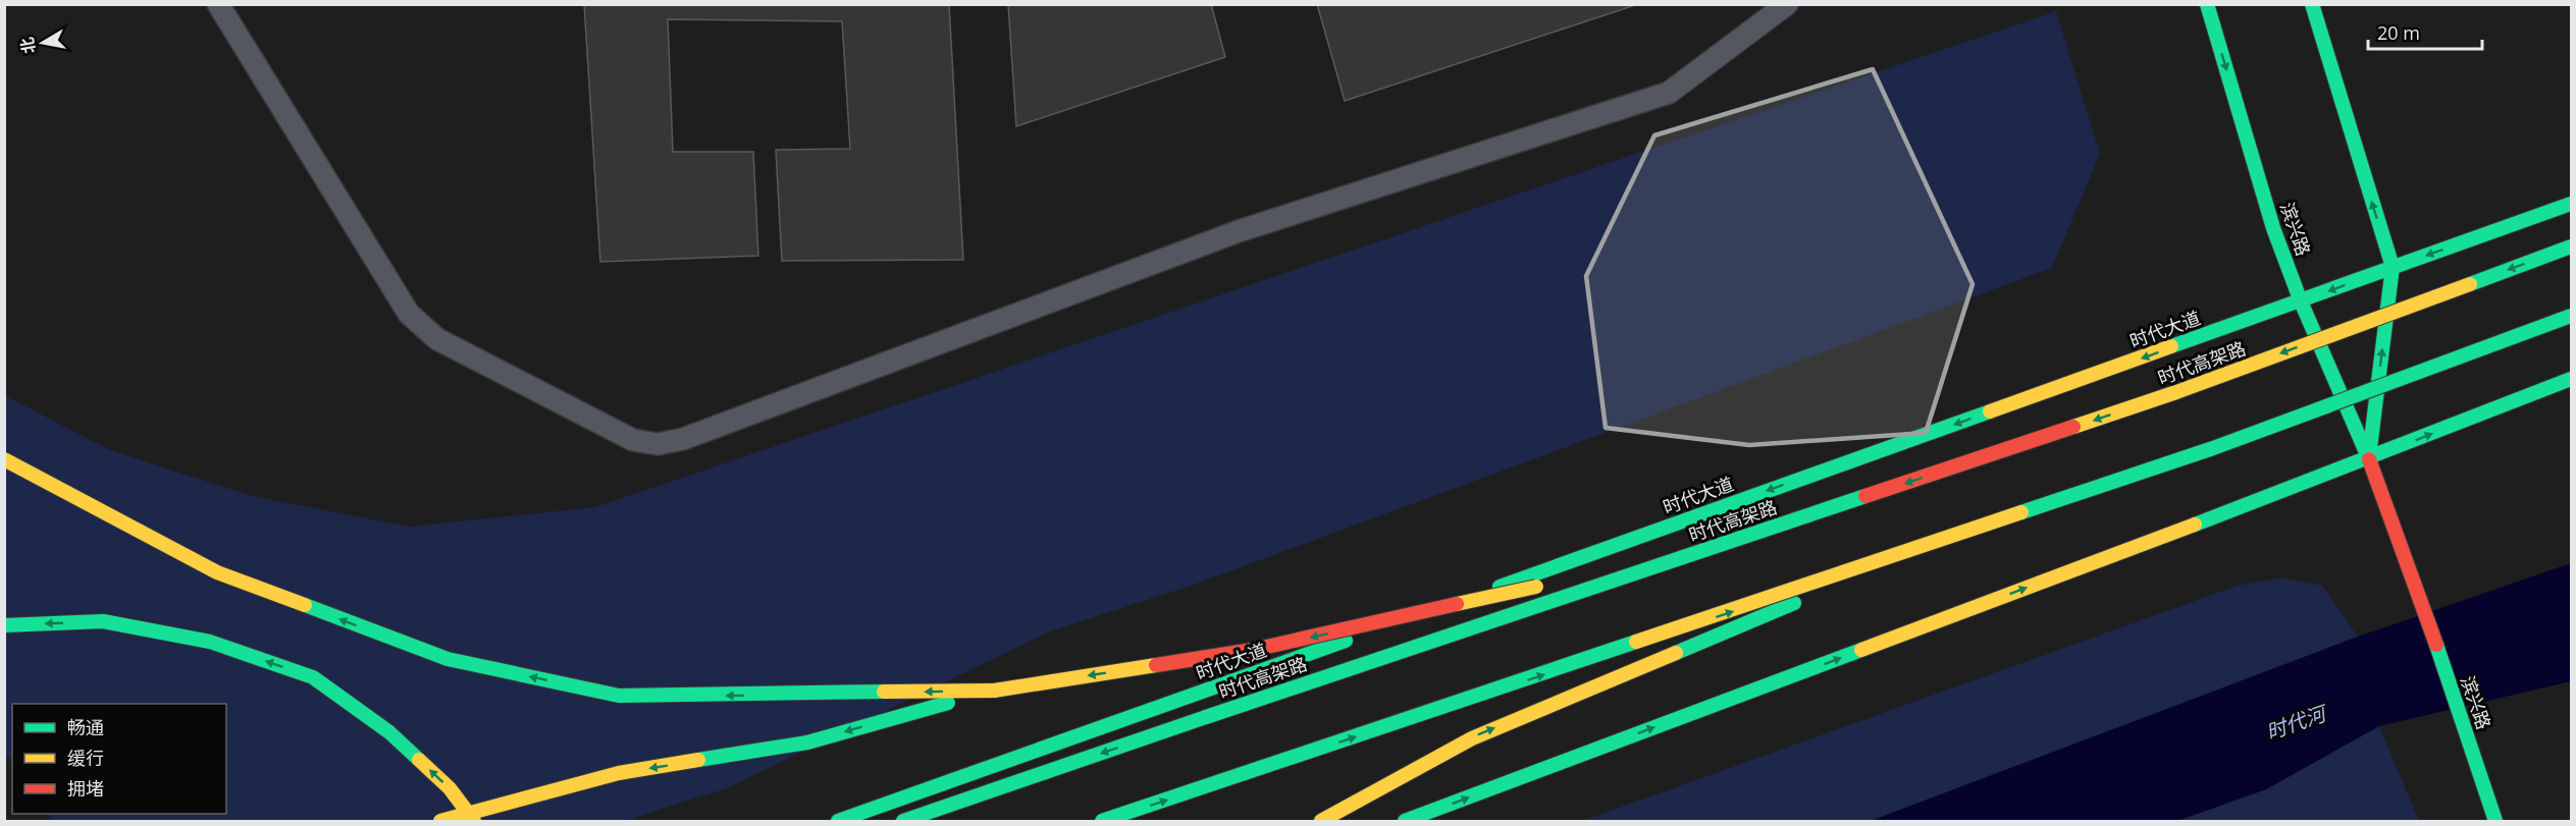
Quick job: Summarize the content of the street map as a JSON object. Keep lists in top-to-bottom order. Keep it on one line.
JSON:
{"streets":{"main road":["滨兴路","时代大道","时代高架路"]},"crossings":[["滨兴路","时代大道"]],"water":["时代河"],"legend":["畅通","缓行","拥堵"],"scale_bar":"20 m","north":"left"}
